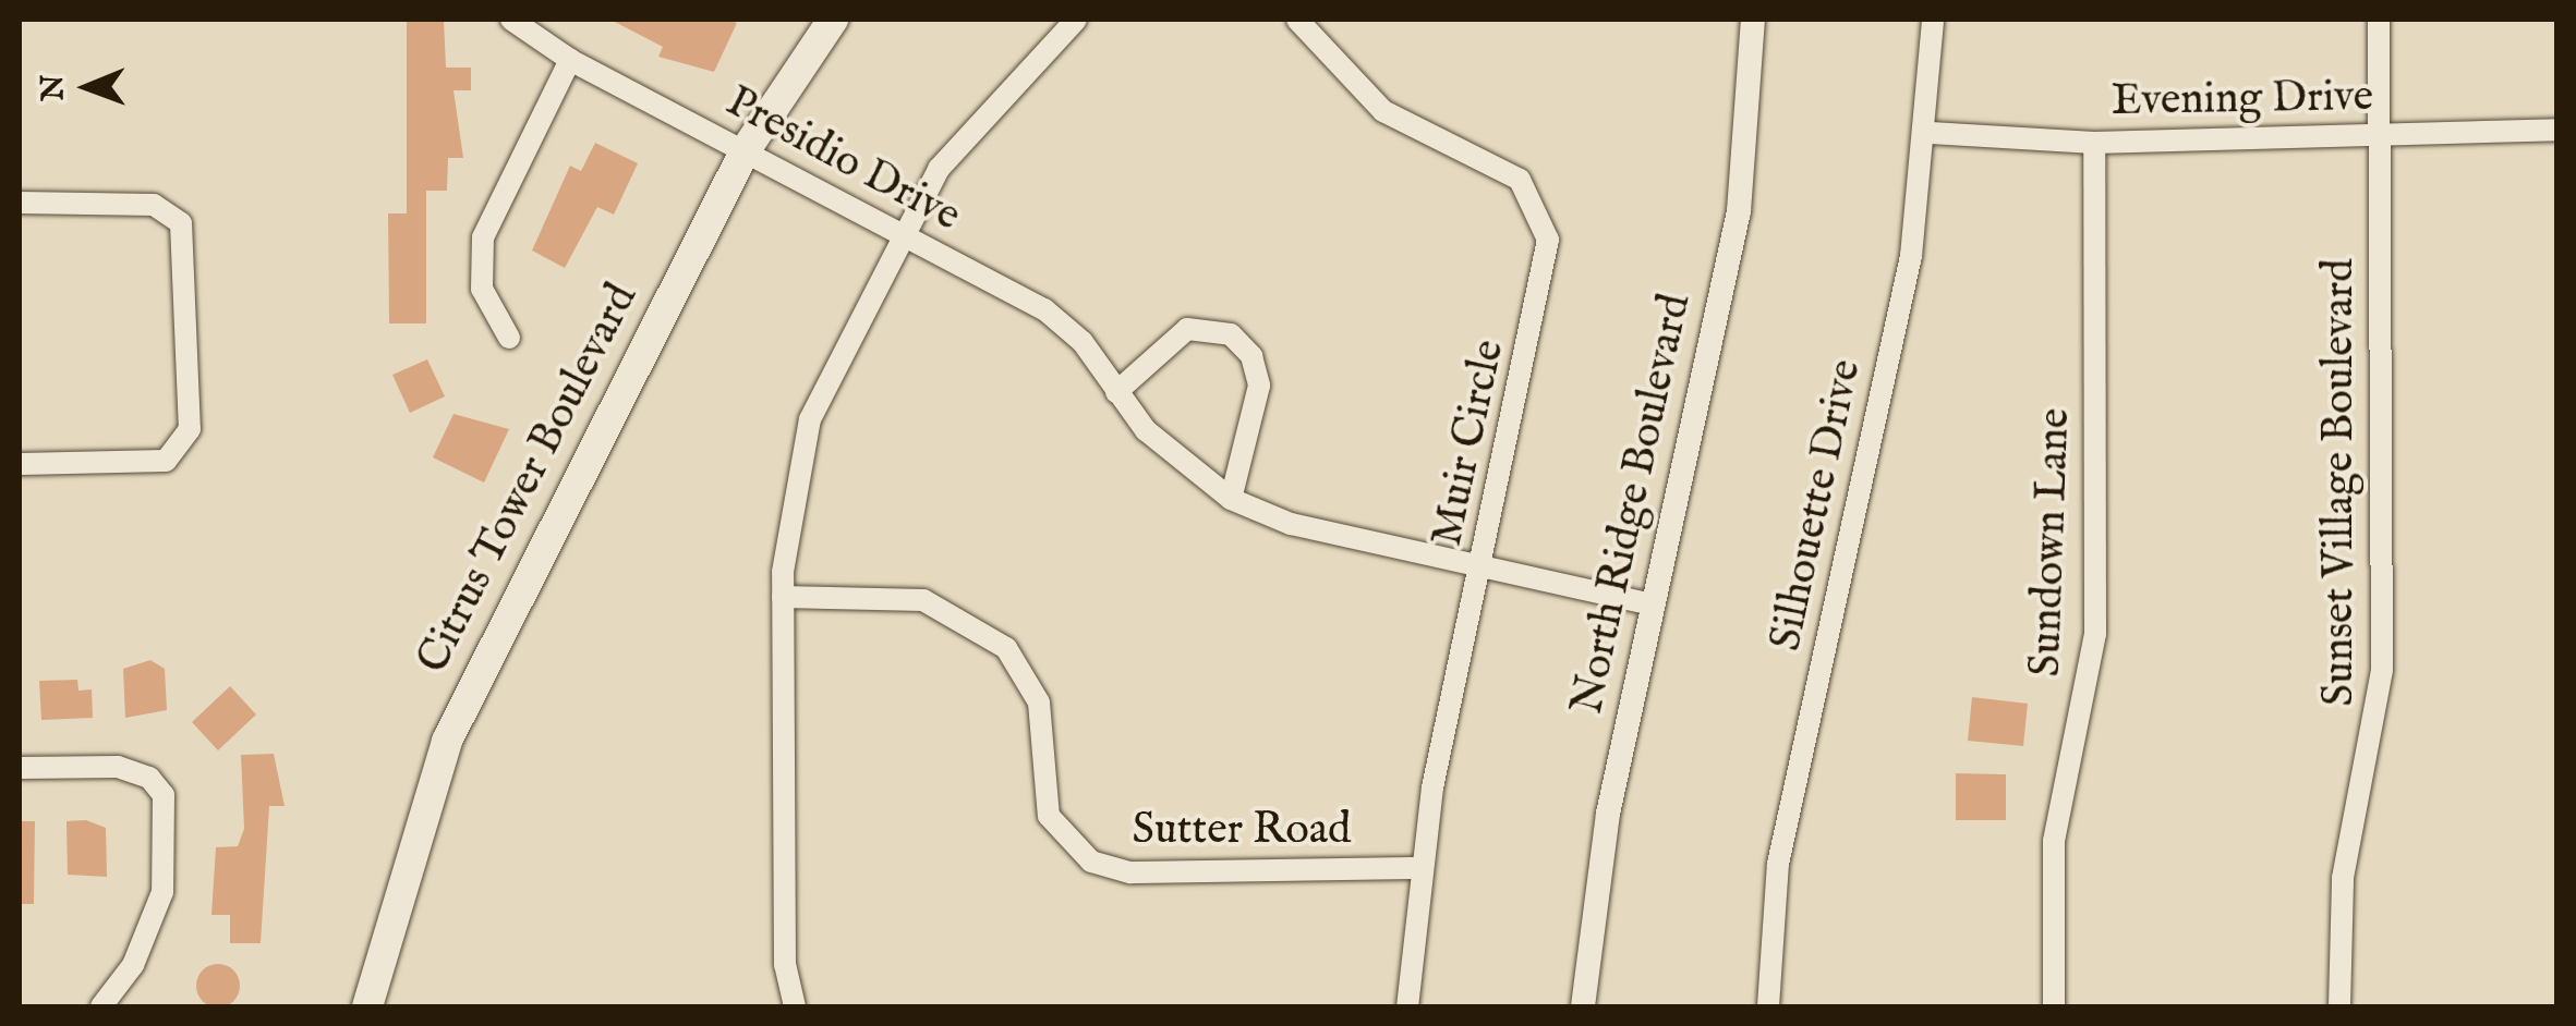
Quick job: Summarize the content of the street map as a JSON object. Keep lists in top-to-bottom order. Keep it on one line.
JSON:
{"streets":{"main road":["Citrus Tower Boulevard"],"street":["Evening Drive","Presidio Drive","Muir Circle","Sunset Village Boulevard","North Ridge Boulevard","Silhouette Drive","Sundown Lane","Sutter Road"]},"crossings":[["Evening Drive","Sunset Village Boulevard"],["Evening Drive","Silhouette Drive"],["Evening Drive","Sundown Lane"],["Presidio Drive","Muir Circle"],["Presidio Drive","Citrus Tower Boulevard"],["Presidio Drive","North Ridge Boulevard"],["Muir Circle","Sutter Road"]],"north":"left"}
